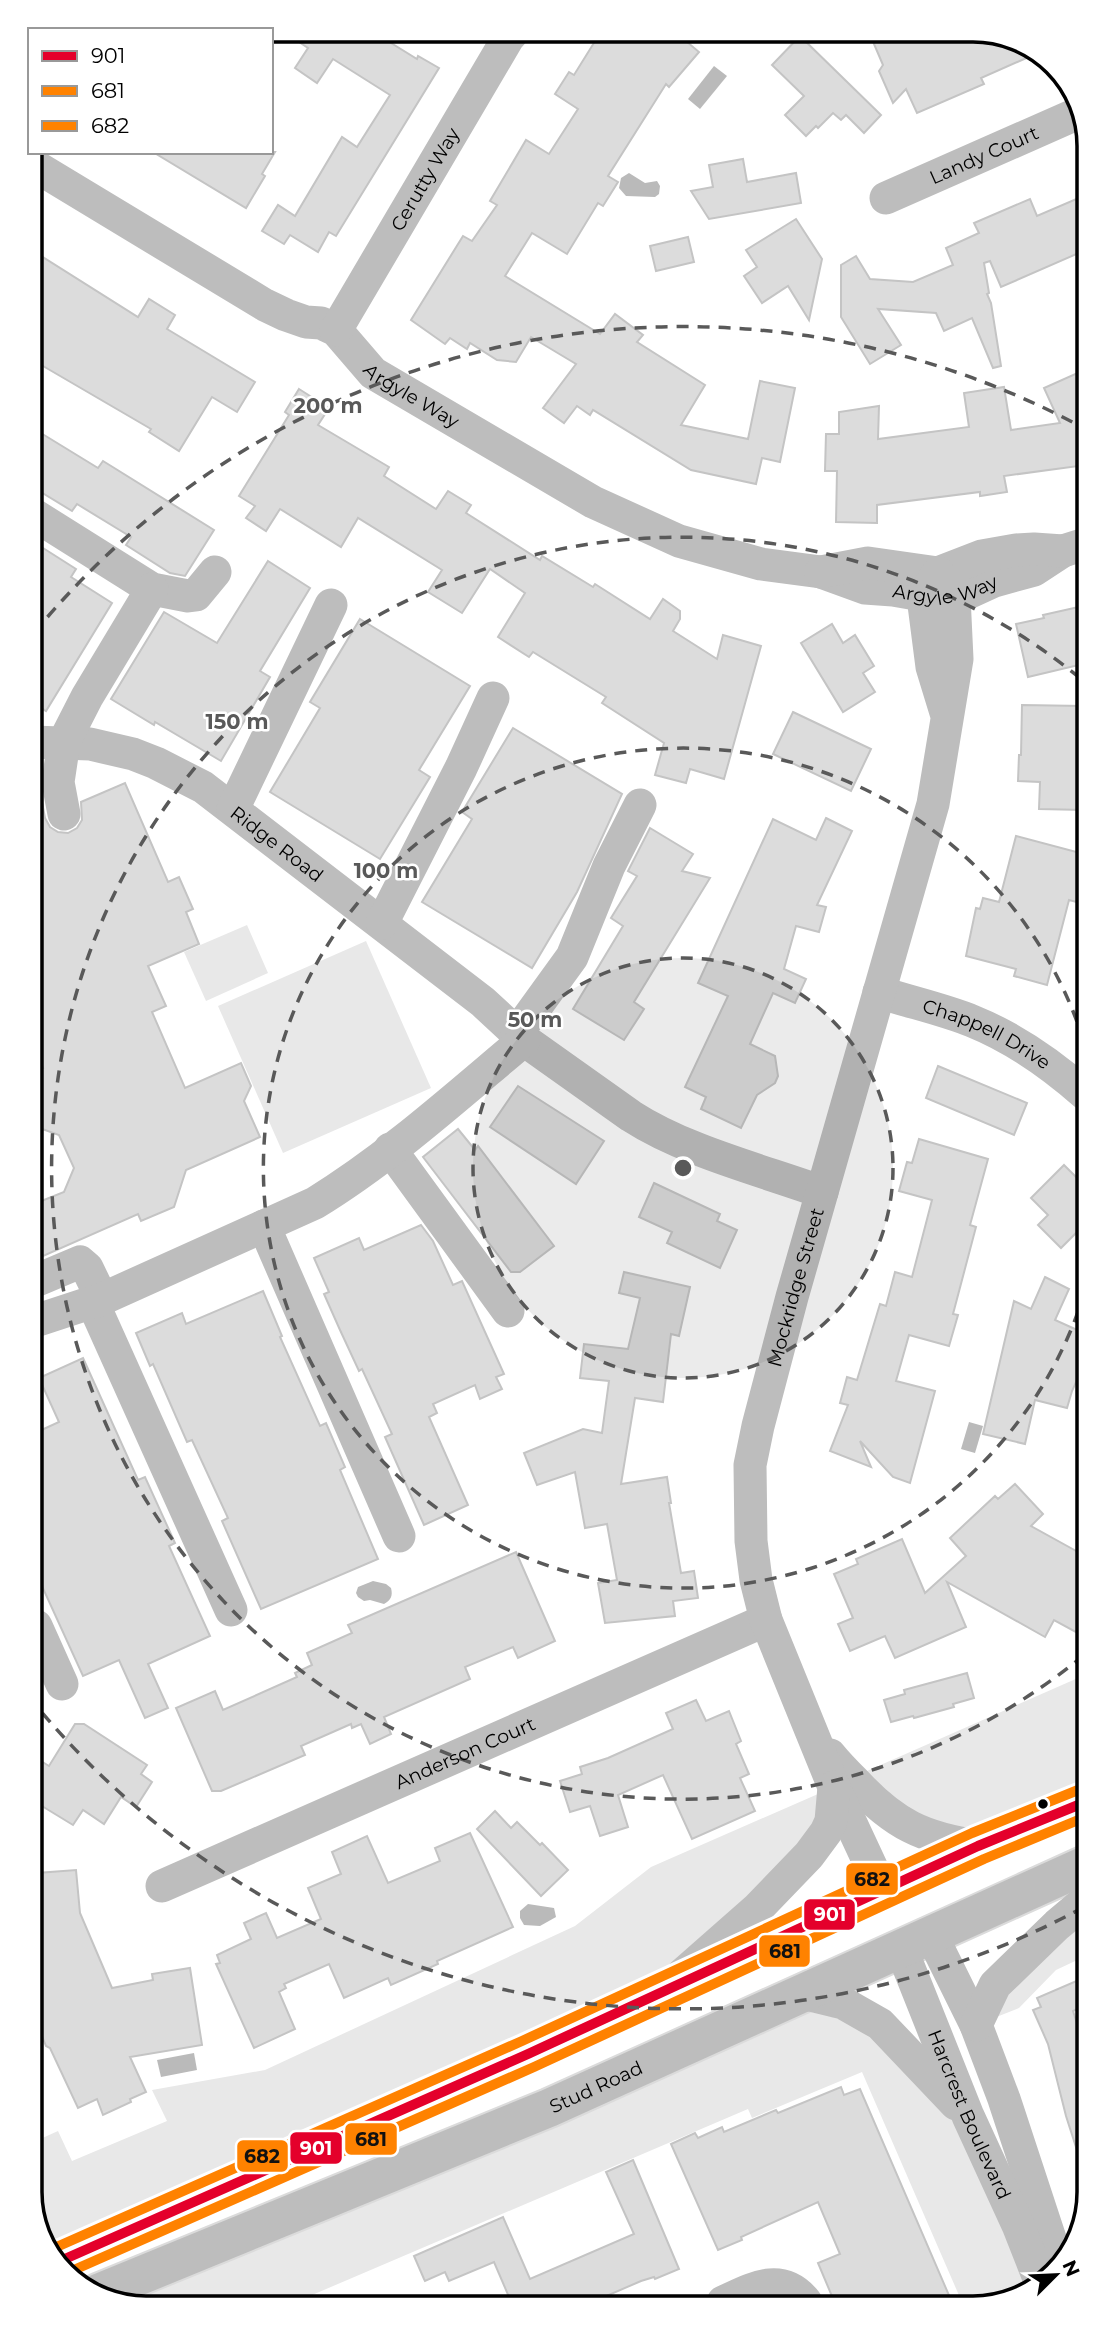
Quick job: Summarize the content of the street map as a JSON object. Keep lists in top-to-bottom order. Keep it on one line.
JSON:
{"streets":{"highway":["Stud Road"],"street":["Landy Court","Cerutty Way","Argyle Way","Ridge Road","Chappell Drive","Mockridge Street","Anderson Court","Harcrest Boulevard"]},"crossings":[["Cerutty Way","Argyle Way"],["Argyle Way","Mockridge Street"],["Ridge Road","Mockridge Street"],["Chappell Drive","Mockridge Street"],["Mockridge Street","Anderson Court"],["Stud Road","Harcrest Boulevard"]],"lines":["transit line 682","transit line 901","transit line 681"],"legend":["901","681","682"],"north":"top right","rings":["200 m","150 m","100 m","50 m"]}
